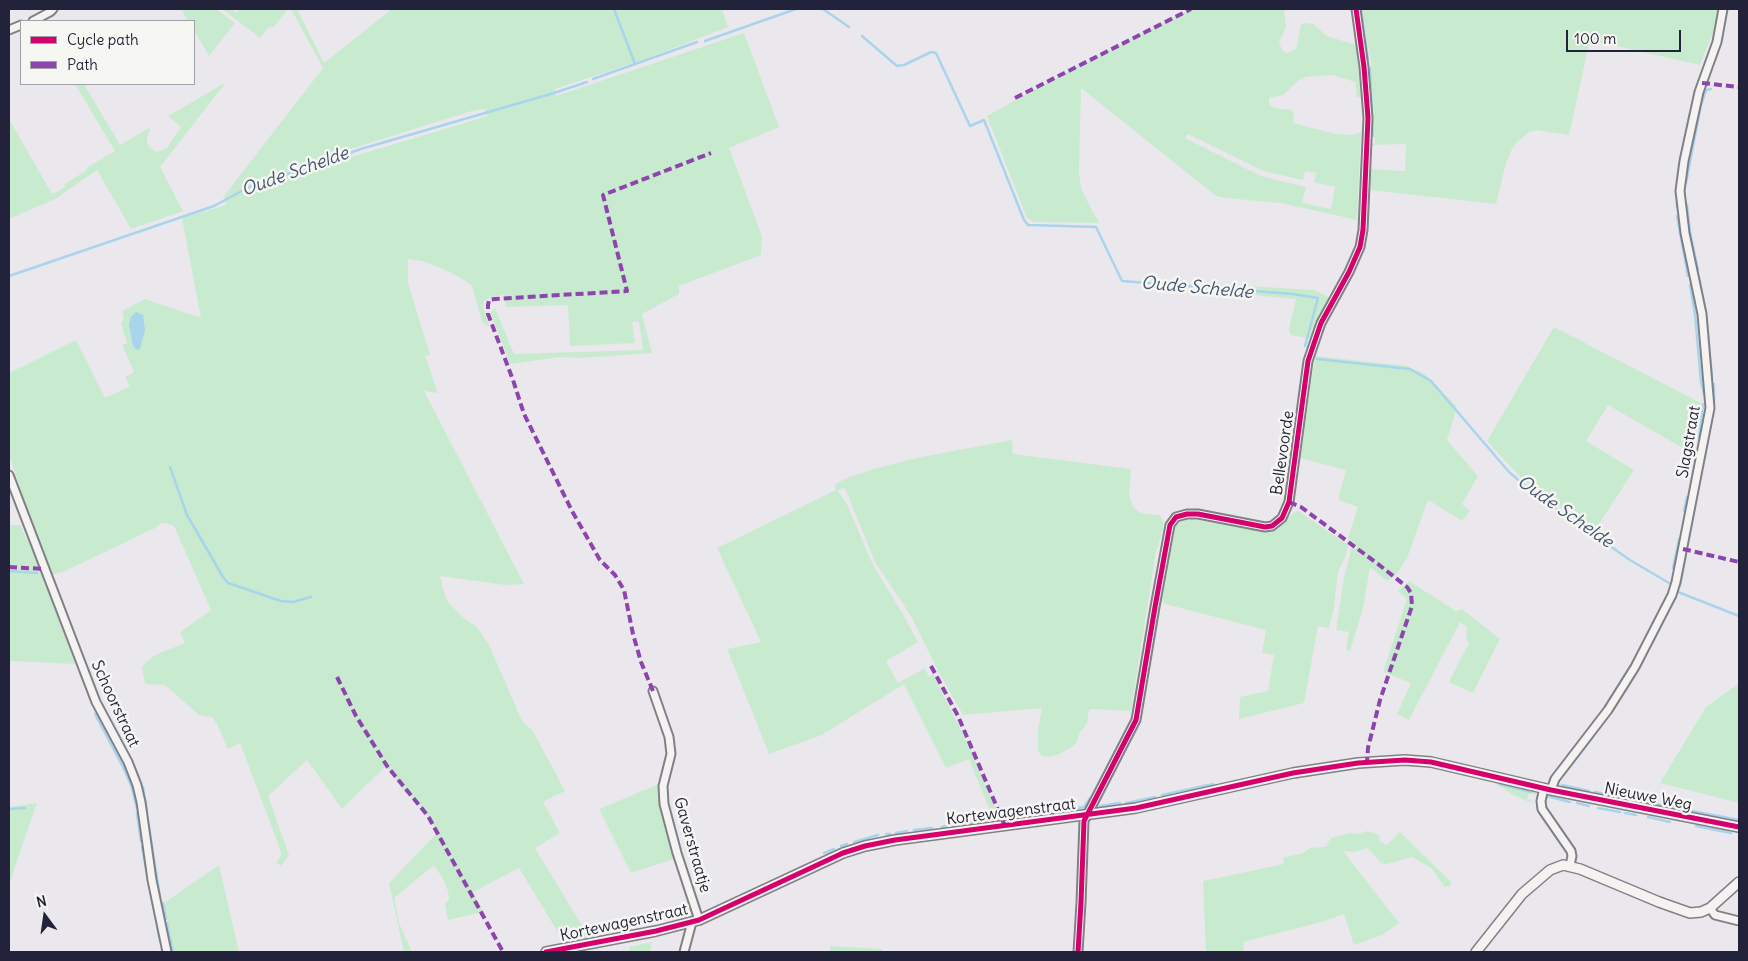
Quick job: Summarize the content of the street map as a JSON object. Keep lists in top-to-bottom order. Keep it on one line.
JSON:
{"streets":{"street":["Slagstraat","Bellevoorde","Schoorstraat","Nieuwe Weg","Kortewagenstraat","Gaverstraatje"]},"crossings":[["Slagstraat","Nieuwe Weg"],["Slagstraat","Kortewagenstraat"],["Bellevoorde","Kortewagenstraat"],["Nieuwe Weg","Kortewagenstraat"],["Kortewagenstraat","Gaverstraatje"]],"water":["Oude Schelde"],"legend":["Cycle path","Path"],"scale_bar":"100 m","north":"top"}
